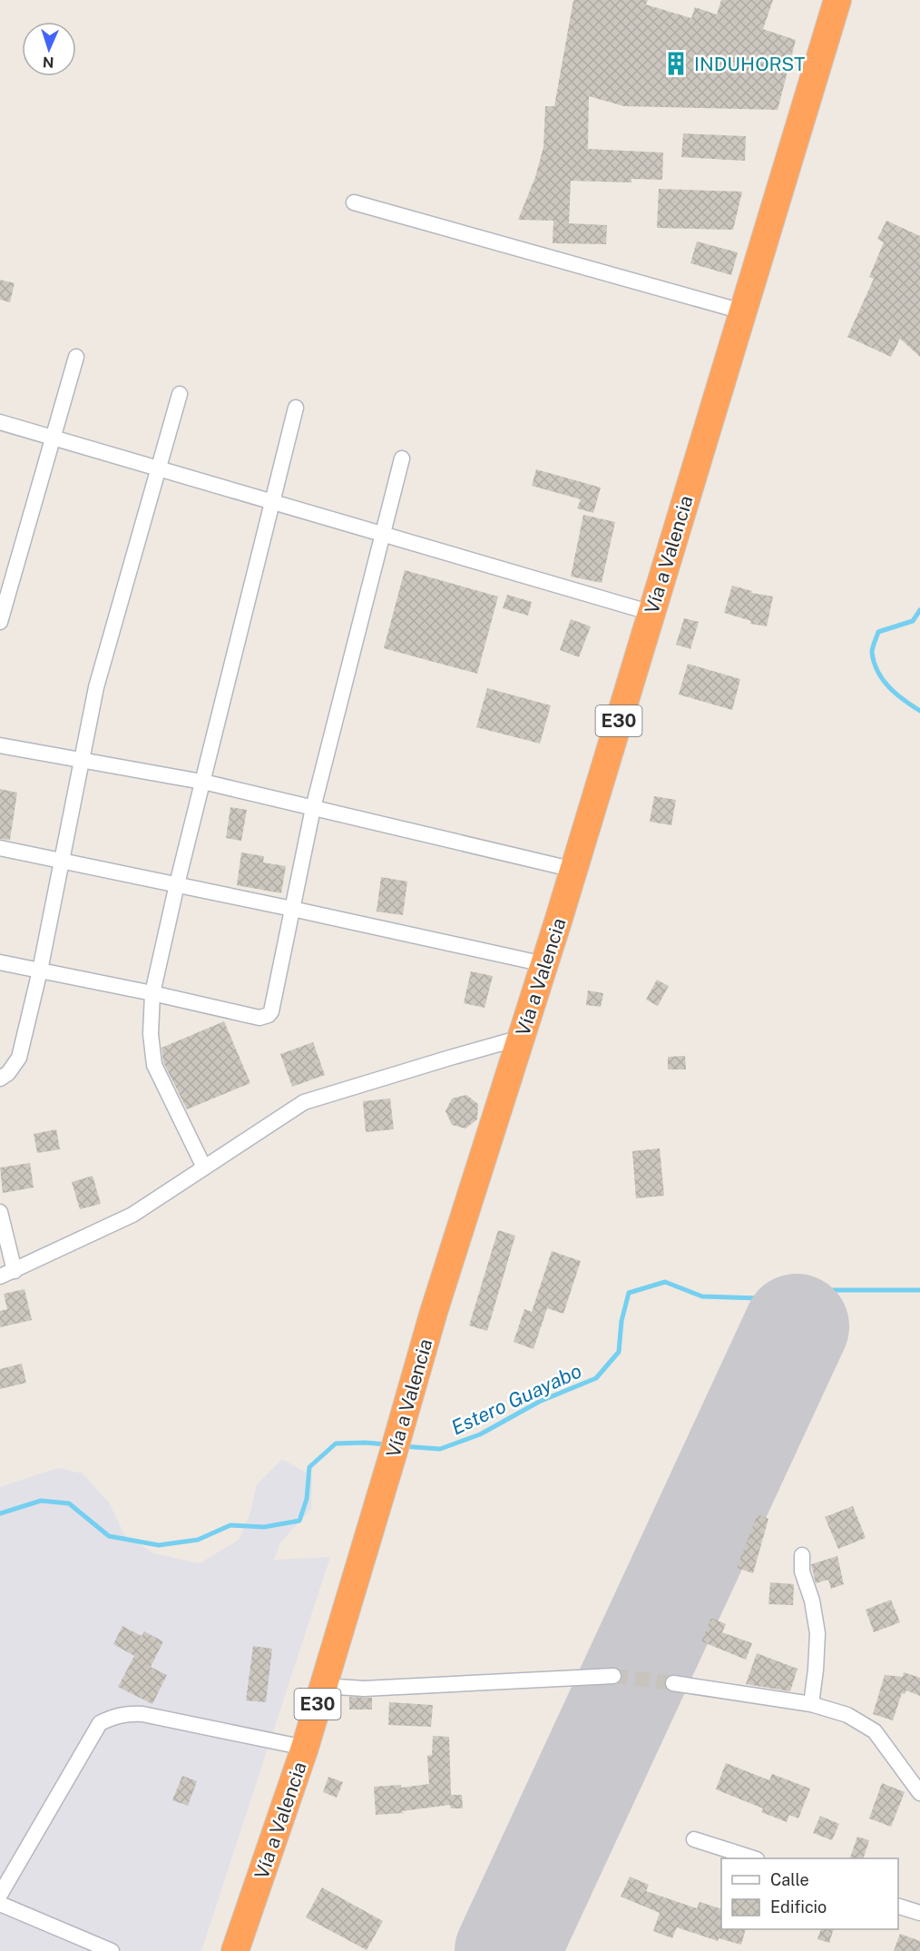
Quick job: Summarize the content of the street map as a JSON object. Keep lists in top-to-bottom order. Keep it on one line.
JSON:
{"streets":{"highway":["Vía a Valencia","E30"]},"water":["Estero Guayabo"],"places":{"building":["INDUHORST"]},"legend":["Calle","Edificio"],"north":"bottom"}
